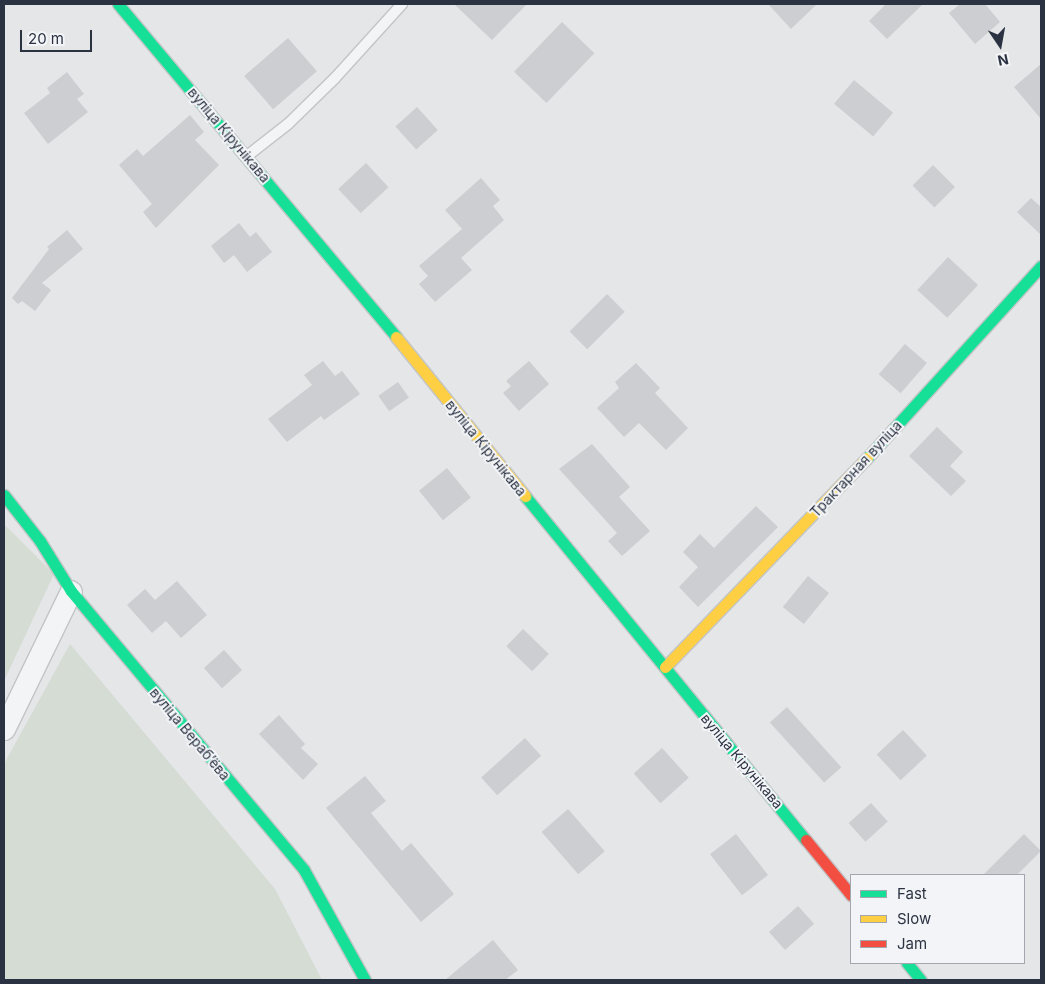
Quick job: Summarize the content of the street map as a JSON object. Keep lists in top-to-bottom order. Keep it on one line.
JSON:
{"streets":{"street":["вуліца Кірунікава","Трактарная вуліца","вуліца Верабʼёва"]},"crossings":[["вуліца Кірунікава","Трактарная вуліца"]],"legend":["Fast","Slow","Jam"],"scale_bar":"20 m","north":"bottom"}
